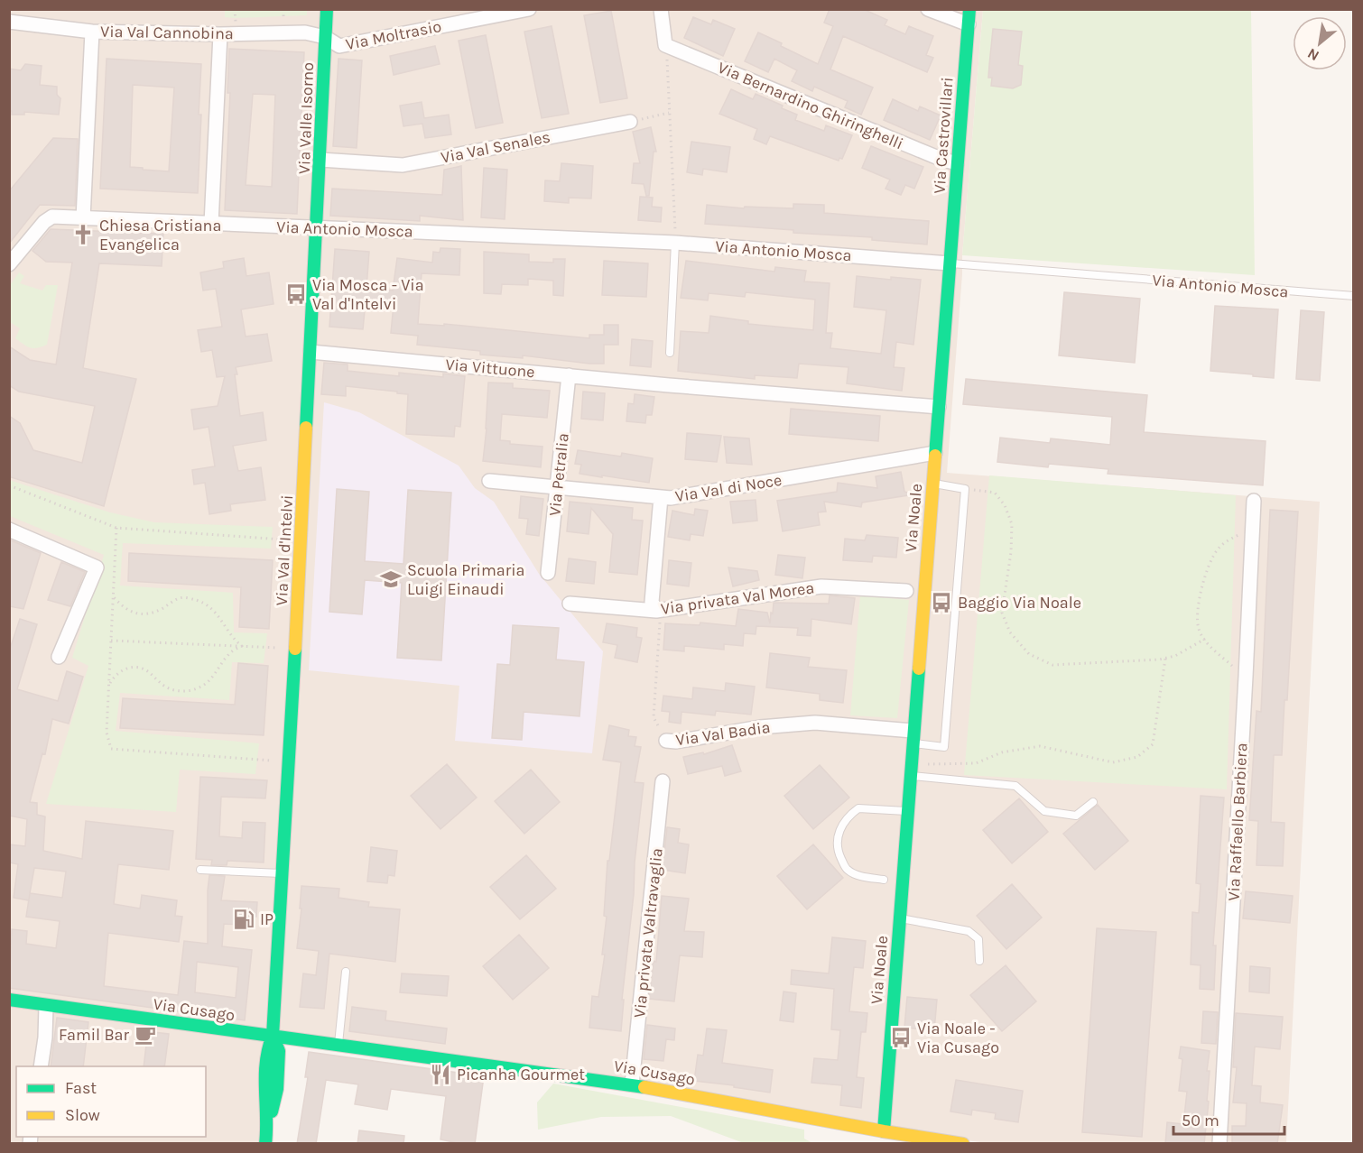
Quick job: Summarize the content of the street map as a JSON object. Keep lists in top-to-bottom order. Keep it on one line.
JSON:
{"streets":{"street":["Via Val Cannobina","Via Moltrasio","Via Bernardino Ghiringhelli","Via Valle Isorno","Via Castrovillari","Via Val Senales","Via Antonio Mosca","Via Vittuone","Via Petralia","Via Val di Noce","Via Noale","Via Val d'Intelvi","Via privata Val Morea","Via Val Badia","Via Raffaello Barbiera","Via privata Valtravaglia","Via Cusago"]},"crossings":[["Via Val Cannobina","Via Moltrasio"],["Via Val Cannobina","Via Valle Isorno"],["Via Moltrasio","Via Valle Isorno"],["Via Bernardino Ghiringhelli","Via Castrovillari"],["Via Valle Isorno","Via Val Senales"],["Via Valle Isorno","Via Antonio Mosca"],["Via Valle Isorno","Via Val d'Intelvi"],["Via Castrovillari","Via Antonio Mosca"],["Via Castrovillari","Via Noale"],["Via Antonio Mosca","Via Noale"],["Via Antonio Mosca","Via Val d'Intelvi"],["Via Vittuone","Via Petralia"],["Via Vittuone","Via Noale"],["Via Vittuone","Via Val d'Intelvi"],["Via Petralia","Via Val di Noce"],["Via Val di Noce","Via Noale"],["Via Noale","Via Val Badia"],["Via Noale","Via Cusago"],["Via Val d'Intelvi","Via Cusago"],["Via privata Val Morea","Via Val Badia"],["Via privata Valtravaglia","Via Cusago"]],"places":{"church":["Chiesa Cristiana Evangelica"],"bus stop":["Via Mosca - Via Val d'Intelvi","Baggio Via Noale","Via Noale - Via Cusago"],"school or university":["Scuola Primaria Luigi Einaudi"],"fuel station":["IP"],"cafe":["Famil Bar"],"restaurant":["Picanha Gourmet"]},"legend":["Fast","Slow"],"scale_bar":"50 m","north":"bottom left"}
